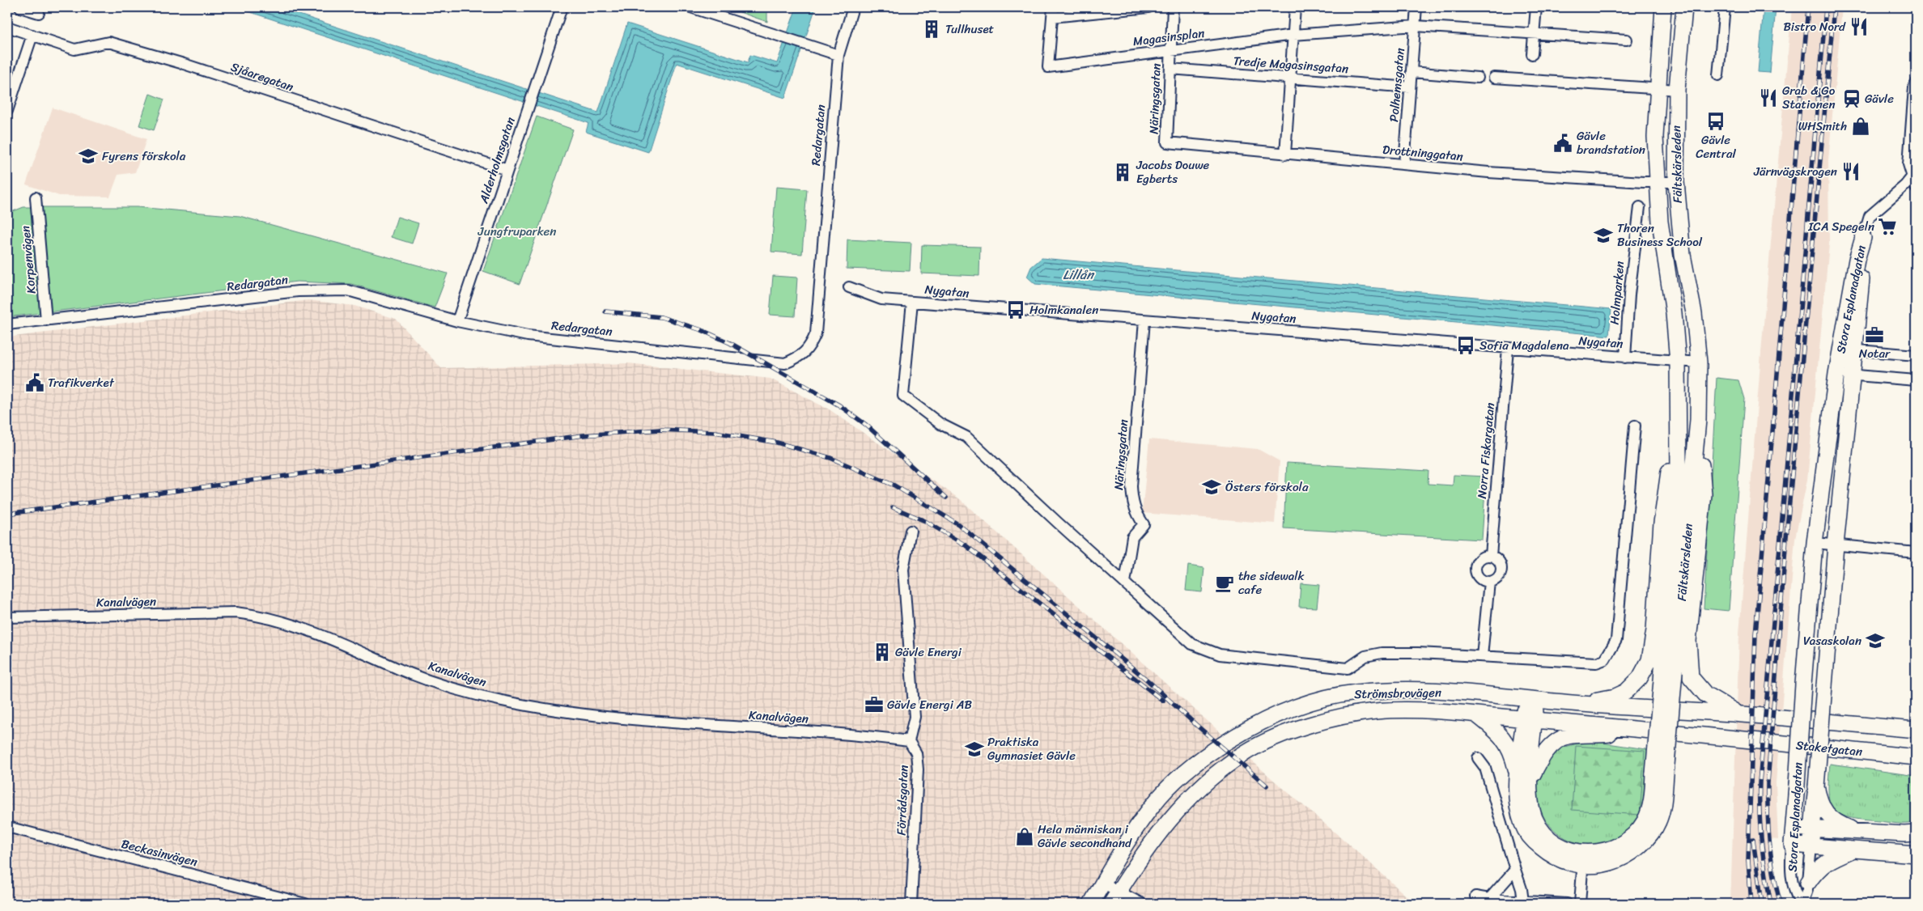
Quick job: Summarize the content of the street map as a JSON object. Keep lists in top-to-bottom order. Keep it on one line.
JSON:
{"streets":{"main road":["Fältskärsleden","Stora Esplanadgatan","Strömsbrovägen","Staketgatan"],"street":["Magasinsplan","Tredje Magasinsgatan","Sjåaregatan","Polhemsgatan","Näringsgatan","Redargatan","Drottninggatan","Alderholmsgatan","Korpenvägen","Nygatan","Holmparken","Norra Fiskargatan","Kanalvägen","Förrådsgatan","Beckasinvägen"]},"crossings":[["Magasinsplan","Polhemsgatan"],["Magasinsplan","Näringsgatan"],["Tredje Magasinsgatan","Polhemsgatan"],["Tredje Magasinsgatan","Näringsgatan"],["Sjåaregatan","Alderholmsgatan"],["Polhemsgatan","Drottninggatan"],["Näringsgatan","Drottninggatan"],["Näringsgatan","Nygatan"],["Redargatan","Alderholmsgatan"],["Redargatan","Korpenvägen"],["Drottninggatan","Fältskärsleden"],["Fältskärsleden","Nygatan"],["Fältskärsleden","Strömsbrovägen"],["Nygatan","Holmparken"],["Nygatan","Norra Fiskargatan"],["Kanalvägen","Förrådsgatan"],["Strömsbrovägen","Staketgatan"]],"water":["Lillån"],"parks":["Jungfruparken"],"places":{"restaurant":["Bistro Nord","Grab & Go Stationen","Järnvägskrogen"],"building":["Tullhuset","Jacobs Douwe Egberts","Gävle Energi"],"station":["Gävle"],"bus stop":["Gävle Central","Holmkanalen","Sofia Magdalena"],"shop":["WHSmith","Hela människan i Gävle secondhand"],"public building":["Gävle brandstation","Trafikverket"],"school or university":["Fyrens förskola","Thoren Business School","Östers förskola","Vasaskolan","Praktiska Gymnasiet Gävle"],"supermarket":["ICA Spegeln"],"office":["Notar","Gävle Energi AB"],"cafe":["the sidewalk cafe"]}}
